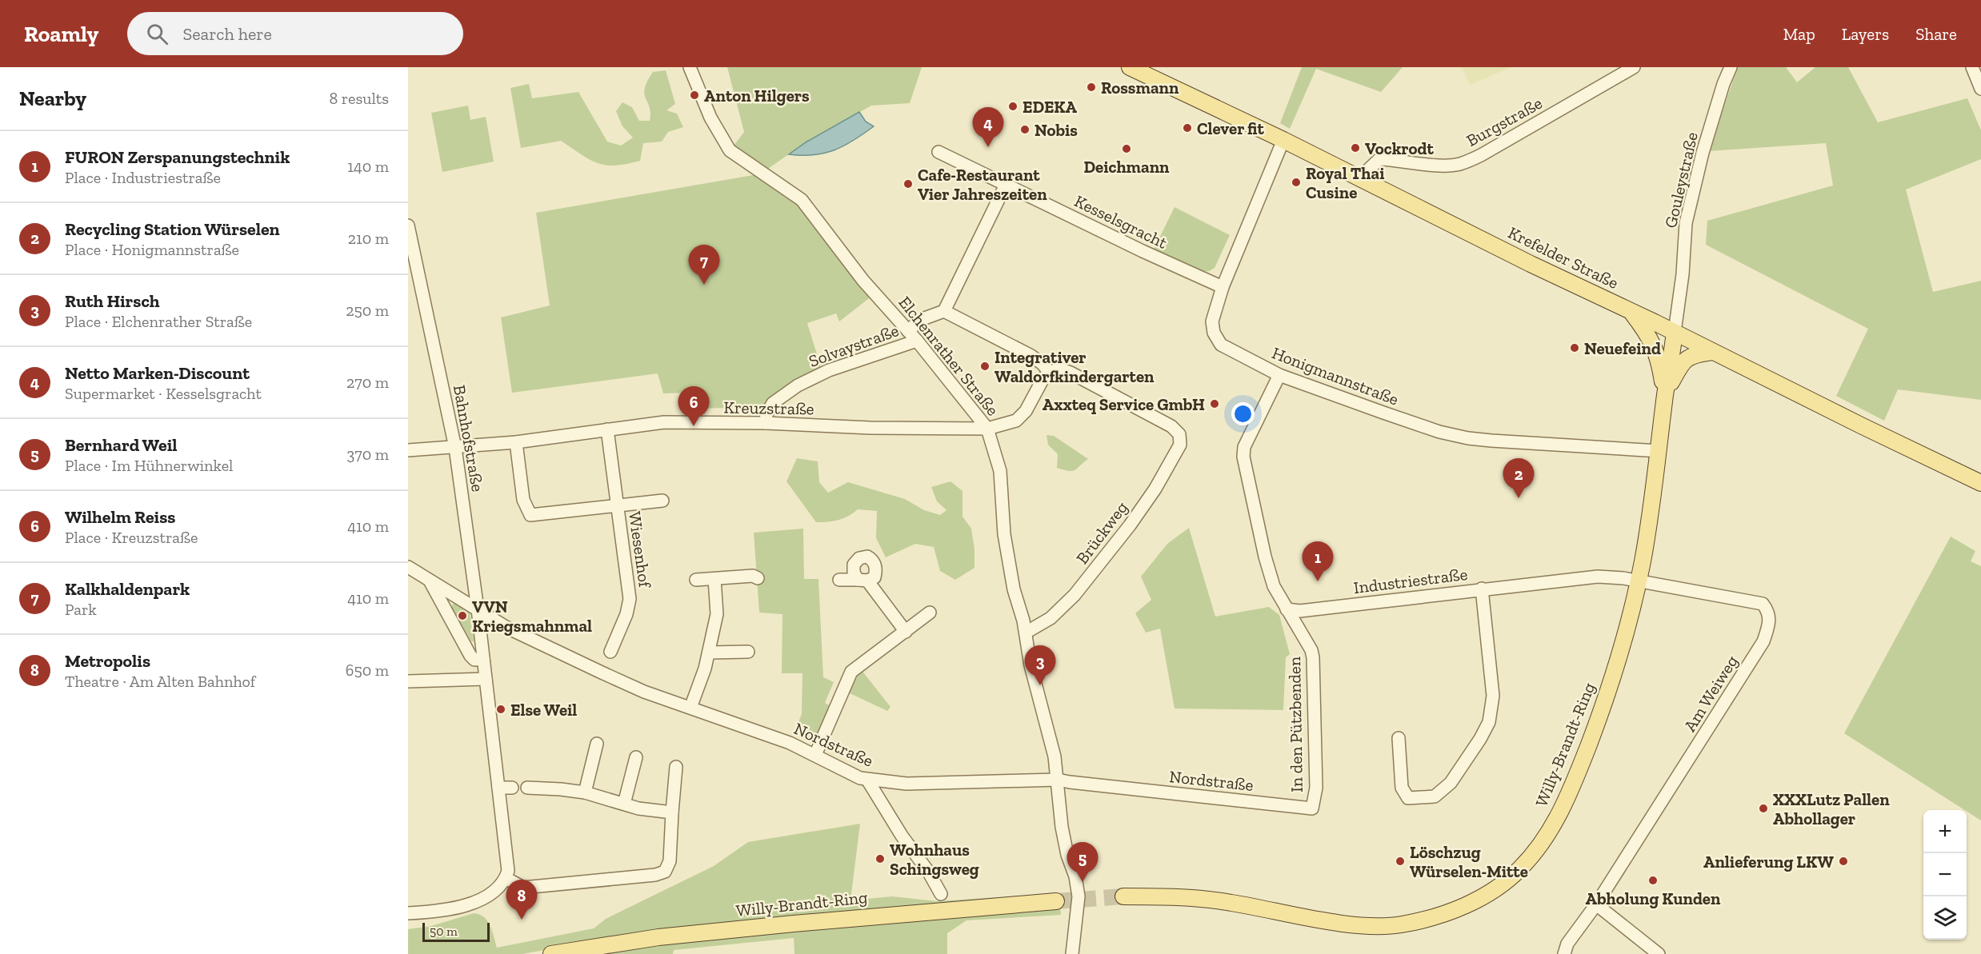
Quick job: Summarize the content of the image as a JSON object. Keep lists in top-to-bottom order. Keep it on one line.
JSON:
{"streets":{"main road":["Krefelder Straße","Willy-Brandt-Ring"],"street":["Burgstraße","Gouleystraße","Kesselsgracht","Solvaystraße","Elchenrather Straße","Honigmannstraße","Kreuzstraße","Bahnhofstraße","Brückweg","Wiesenhof","Industriestraße","Am Weiweg","In den Pützbenden","Nordstraße"]},"crossings":[["Burgstraße","Krefelder Straße"],["Gouleystraße","Krefelder Straße"],["Gouleystraße","Willy-Brandt-Ring"],["Kesselsgracht","Honigmannstraße"],["Krefelder Straße","Honigmannstraße"],["Krefelder Straße","Willy-Brandt-Ring"],["Solvaystraße","Elchenrather Straße"],["Solvaystraße","Kreuzstraße"],["Elchenrather Straße","Kreuzstraße"],["Elchenrather Straße","Brückweg"],["Elchenrather Straße","Nordstraße"],["Honigmannstraße","In den Pützbenden"],["Honigmannstraße","Willy-Brandt-Ring"],["Kreuzstraße","Bahnhofstraße"],["Kreuzstraße","Brückweg"],["Kreuzstraße","Wiesenhof"],["Bahnhofstraße","Nordstraße"],["Industriestraße","Am Weiweg"],["Industriestraße","In den Pützbenden"],["Industriestraße","Willy-Brandt-Ring"],["Am Weiweg","Willy-Brandt-Ring"],["In den Pützbenden","Nordstraße"]],"places":["Rossmann","Anton Hilgers","EDEKA","Clever fit","Nobis","Vockrodt","Deichmann","Royal Thai Cusine","Cafe-Restaurant Vier Jahreszeiten","Neuefeind","Integrativer Waldorfkindergarten","Axxteq Service GmbH","VVN Kriegsmahnmal","Else Weil","XXXLutz Pallen Abhollager","Wohnhaus Schingsweg","Löschzug Würselen-Mitte","Anlieferung LKW","Abholung Kunden"],"scale_bar":"50 m","page":{"header":"Roamly","search":"Search here","nav":["Map","Layers","Share"],"heading":["Nearby","8 results"],"pins":["4","7","6","2","1","3","5","8"],"list":[{"mark":"1","name":"FURON Zerspanungstechnik","note":"Place · Industriestraße","value":"140 m"},{"mark":"2","name":"Recycling Station Würselen","note":"Place · Honigmannstraße","value":"210 m"},{"mark":"3","name":"Ruth Hirsch","note":"Place · Elchenrather Straße","value":"250 m"},{"mark":"4","name":"Netto Marken-Discount","note":"Supermarket · Kesselsgracht","value":"270 m"},{"mark":"5","name":"Bernhard Weil","note":"Place · Im Hühnerwinkel","value":"370 m"},{"mark":"6","name":"Wilhelm Reiss","note":"Place · Kreuzstraße","value":"410 m"},{"mark":"7","name":"Kalkhaldenpark","note":"Park","value":"410 m"},{"mark":"8","name":"Metropolis","note":"Theatre · Am Alten Bahnhof","value":"650 m"}],"map_buttons":["+","−"],"scale":"50 m"}}
